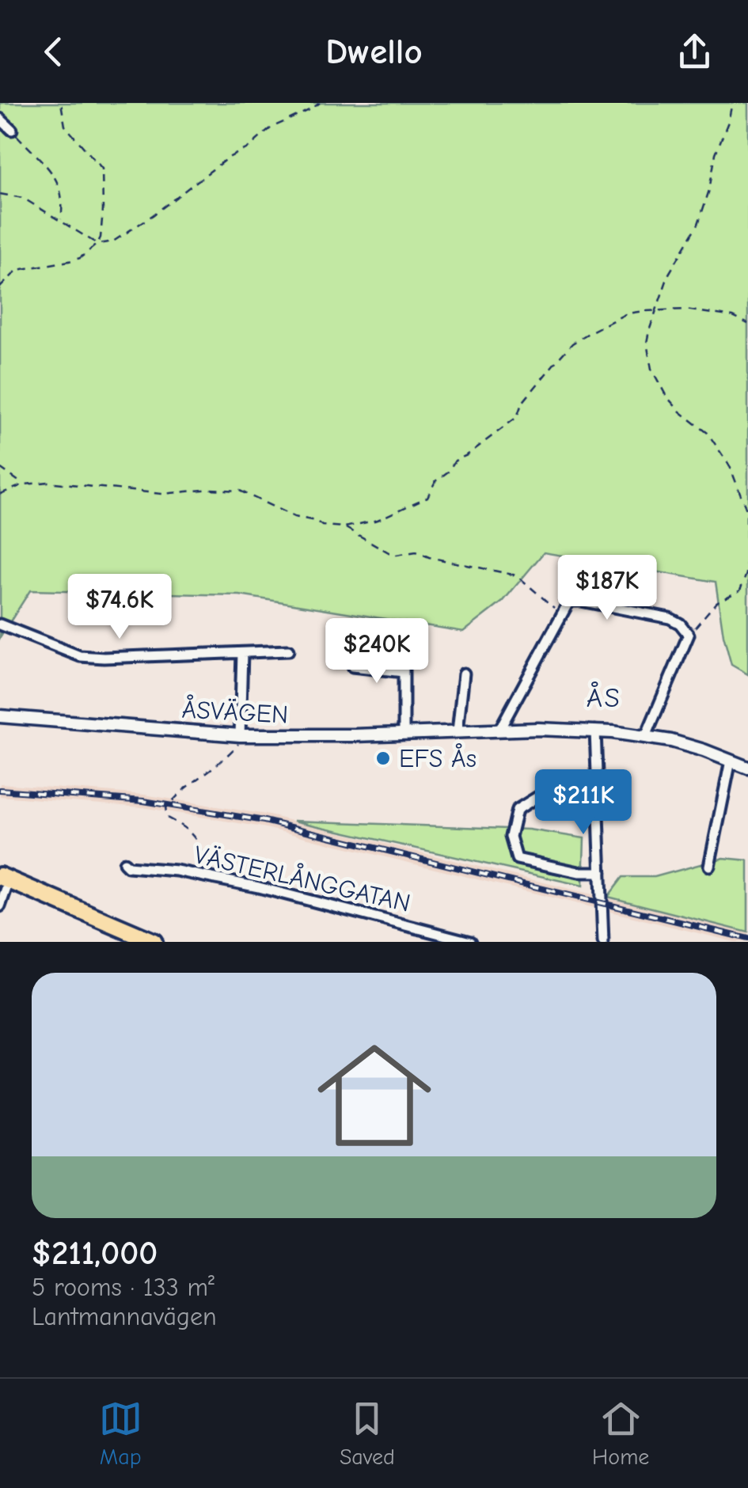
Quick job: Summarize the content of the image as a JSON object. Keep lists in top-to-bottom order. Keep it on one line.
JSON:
{"streets":{"street":["ÅSVÄGEN","VÄSTERLÅNGGATAN"]},"districts":["ÅS"],"places":["EFS Ås"],"page":{"header":"Dwello","price":["$187K","$74.6K","$240K","$211K"],"list":[{"name":"$211,000","note":"5 rooms · 133 m² · Lantmannavägen"}],"tabs":["Map","Saved","Home"]}}
